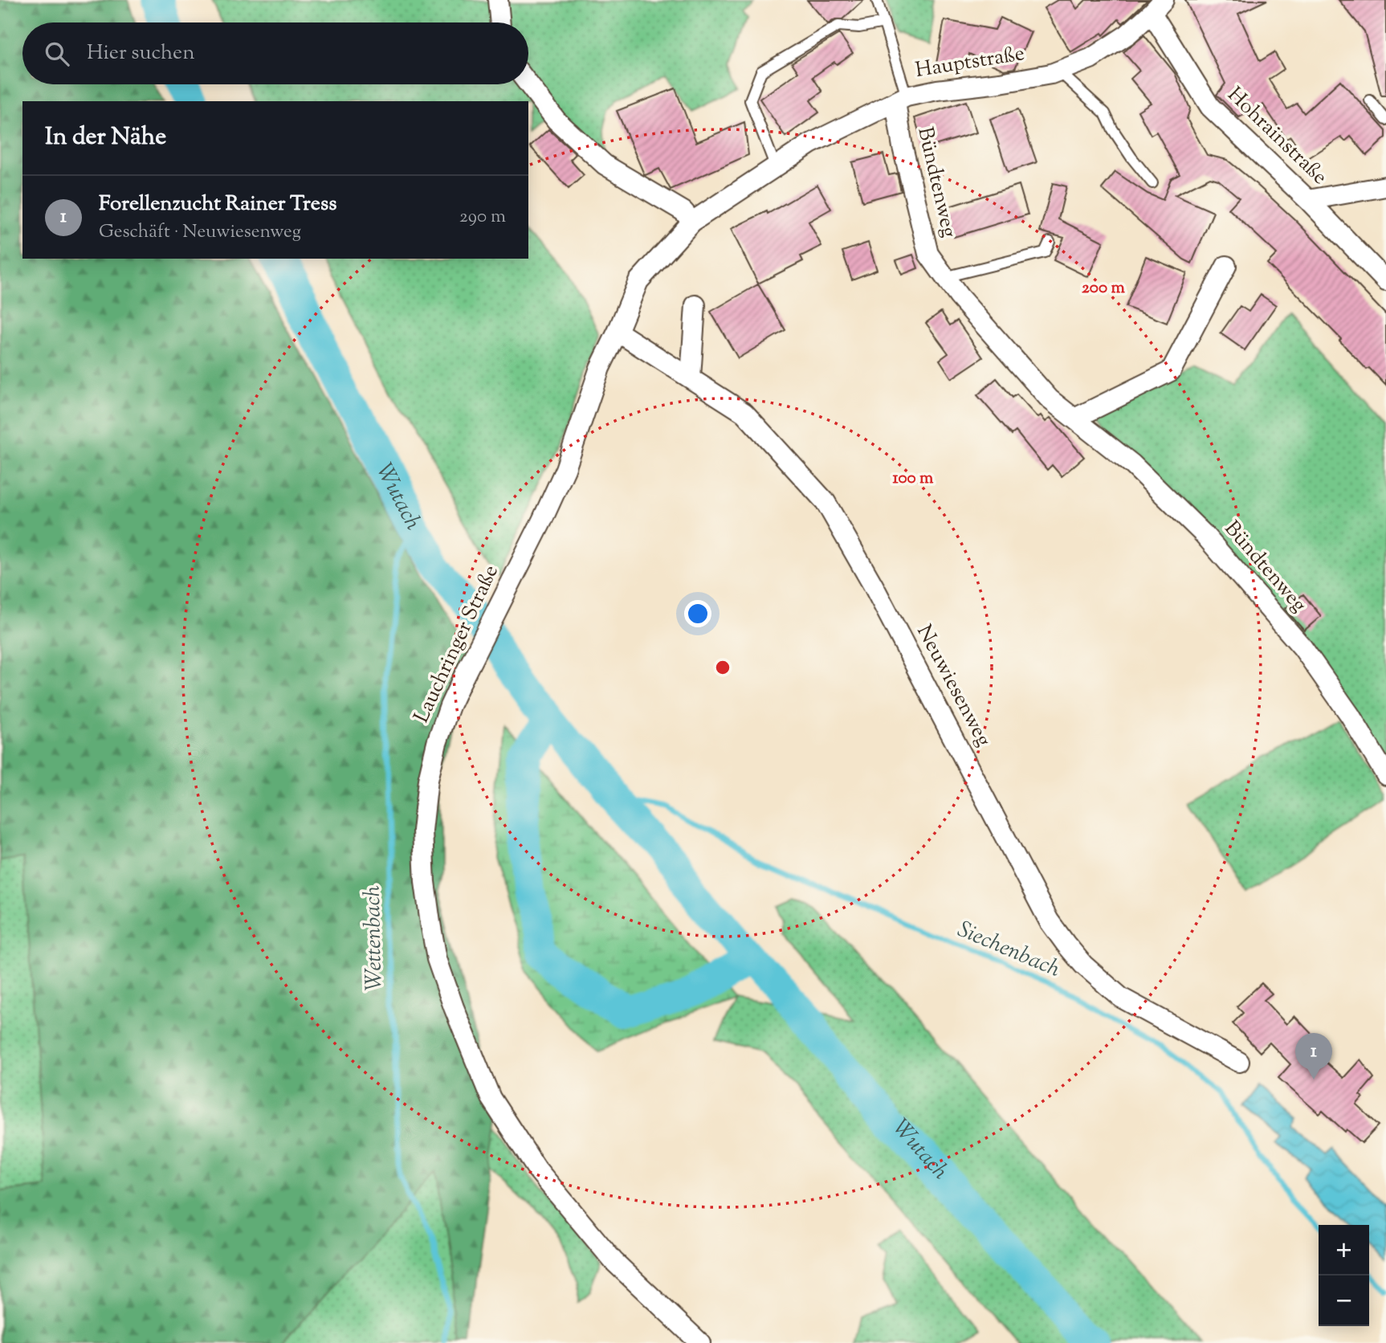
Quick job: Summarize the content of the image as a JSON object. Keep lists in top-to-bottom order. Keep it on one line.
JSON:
{"streets":{"street":["Hauptstraße","Hohrainstraße","Bündtenweg","Lauchringer Straße","Neuwiesenweg"]},"crossings":[["Hauptstraße","Hohrainstraße"],["Hauptstraße","Bündtenweg"],["Hauptstraße","Lauchringer Straße"],["Hauptstraße","Neuwiesenweg"],["Lauchringer Straße","Neuwiesenweg"]],"water":["Wutach","Wettenbach","Siechenbach"],"page":{"search":"Hier suchen","heading":"In der Nähe","list":[{"mark":"1","name":"Forellenzucht Rainer Tress","note":"Geschäft · Neuwiesenweg","value":"290 m"}],"pins":"1","map_buttons":["+","−"]},"rings":["200 m","100 m"]}
